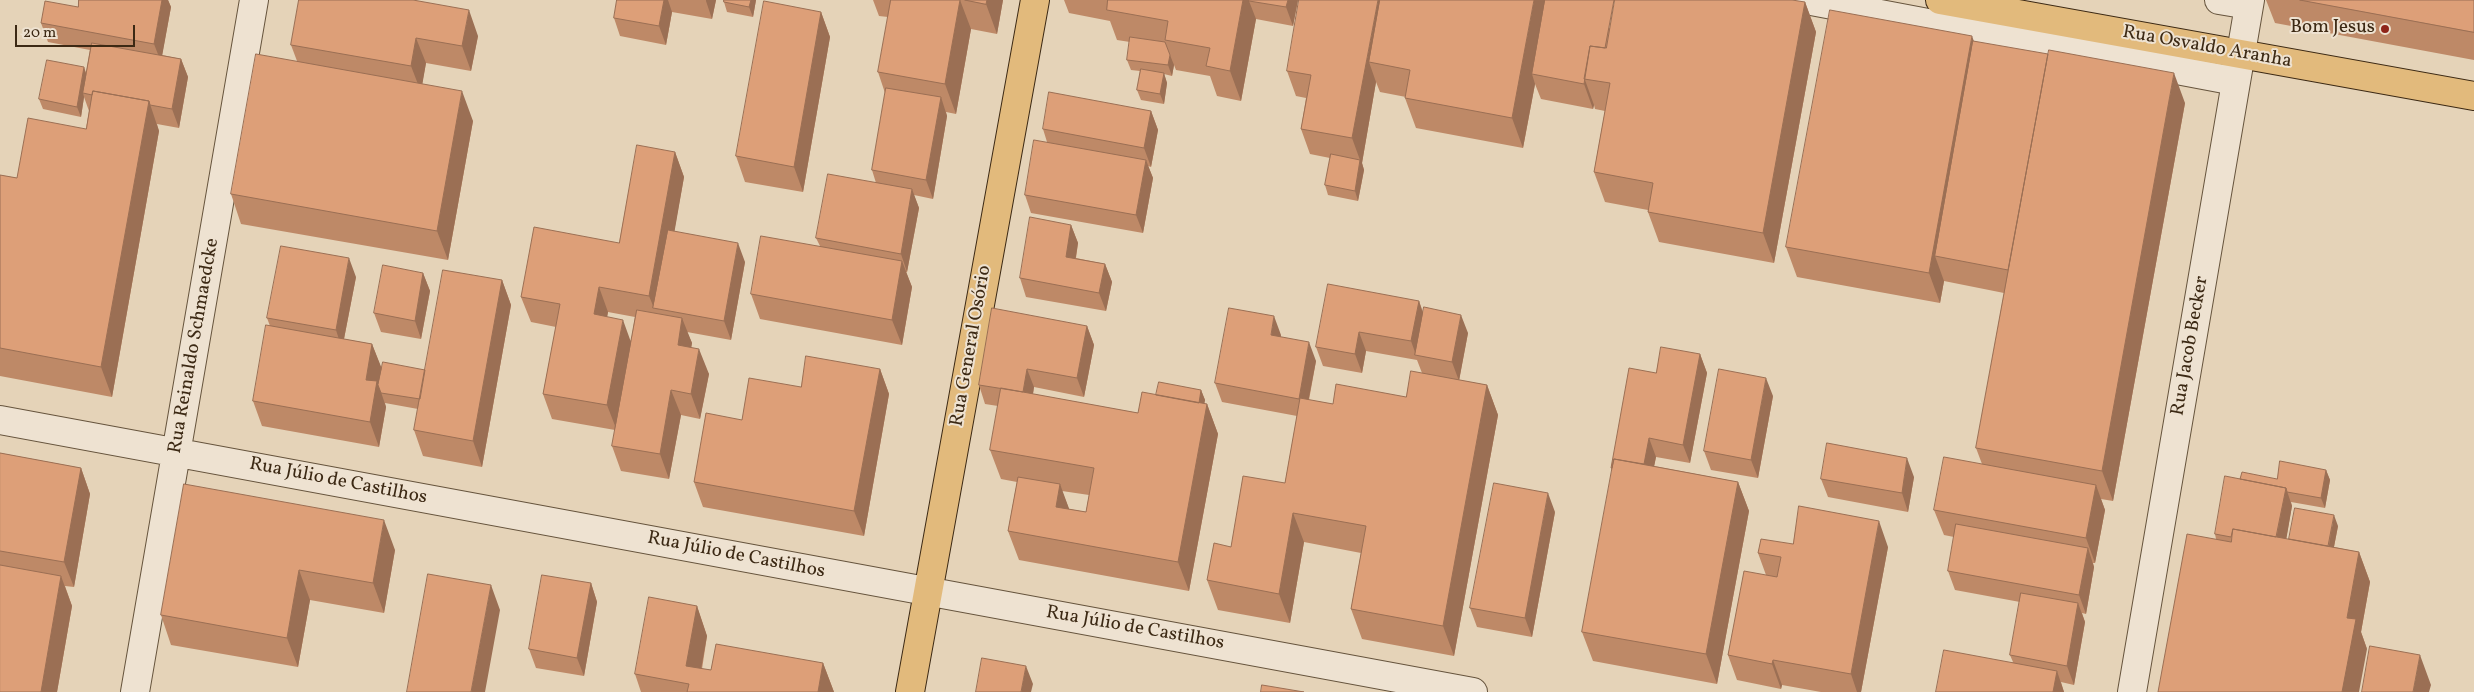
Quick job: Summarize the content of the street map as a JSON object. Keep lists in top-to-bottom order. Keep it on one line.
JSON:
{"streets":{"main road":["Rua Osvaldo Aranha","Rua General Osório"],"street":["Rua Reinaldo Schmaedcke","Rua Jacob Becker","Rua Júlio de Castilhos"]},"crossings":[["Rua Osvaldo Aranha","Rua Jacob Becker"],["Rua Reinaldo Schmaedcke","Rua Júlio de Castilhos"],["Rua General Osório","Rua Júlio de Castilhos"]],"places":["Bom Jesus"],"scale_bar":"20 m"}
